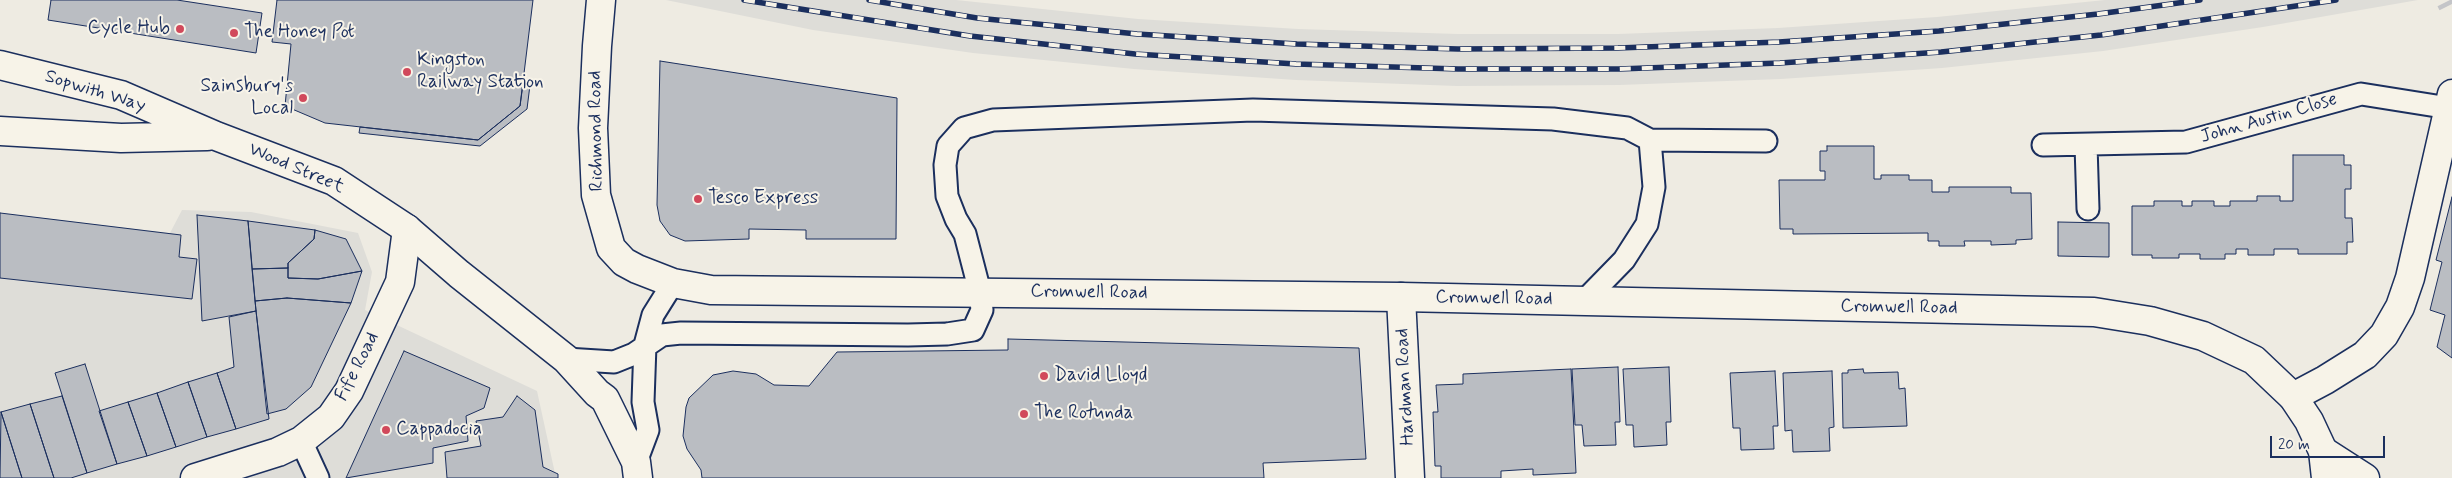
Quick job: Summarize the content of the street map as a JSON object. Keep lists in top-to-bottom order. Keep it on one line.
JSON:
{"streets":{"main road":["Sopwith Way","Richmond Road","Wood Street","Cromwell Road","Fife Road","Hardman Road"],"lane":["John Austin Close"]},"crossings":[["Sopwith Way","Wood Street"],["Richmond Road","Cromwell Road"],["Wood Street","Fife Road"],["Cromwell Road","Hardman Road"]],"places":["Cycle Hub","The Honey Pot","Kingston Railway Station","Sainsbury's Local","Tesco Express","David Lloyd","The Rotunda","Cappadocia"],"scale_bar":"20 m"}
